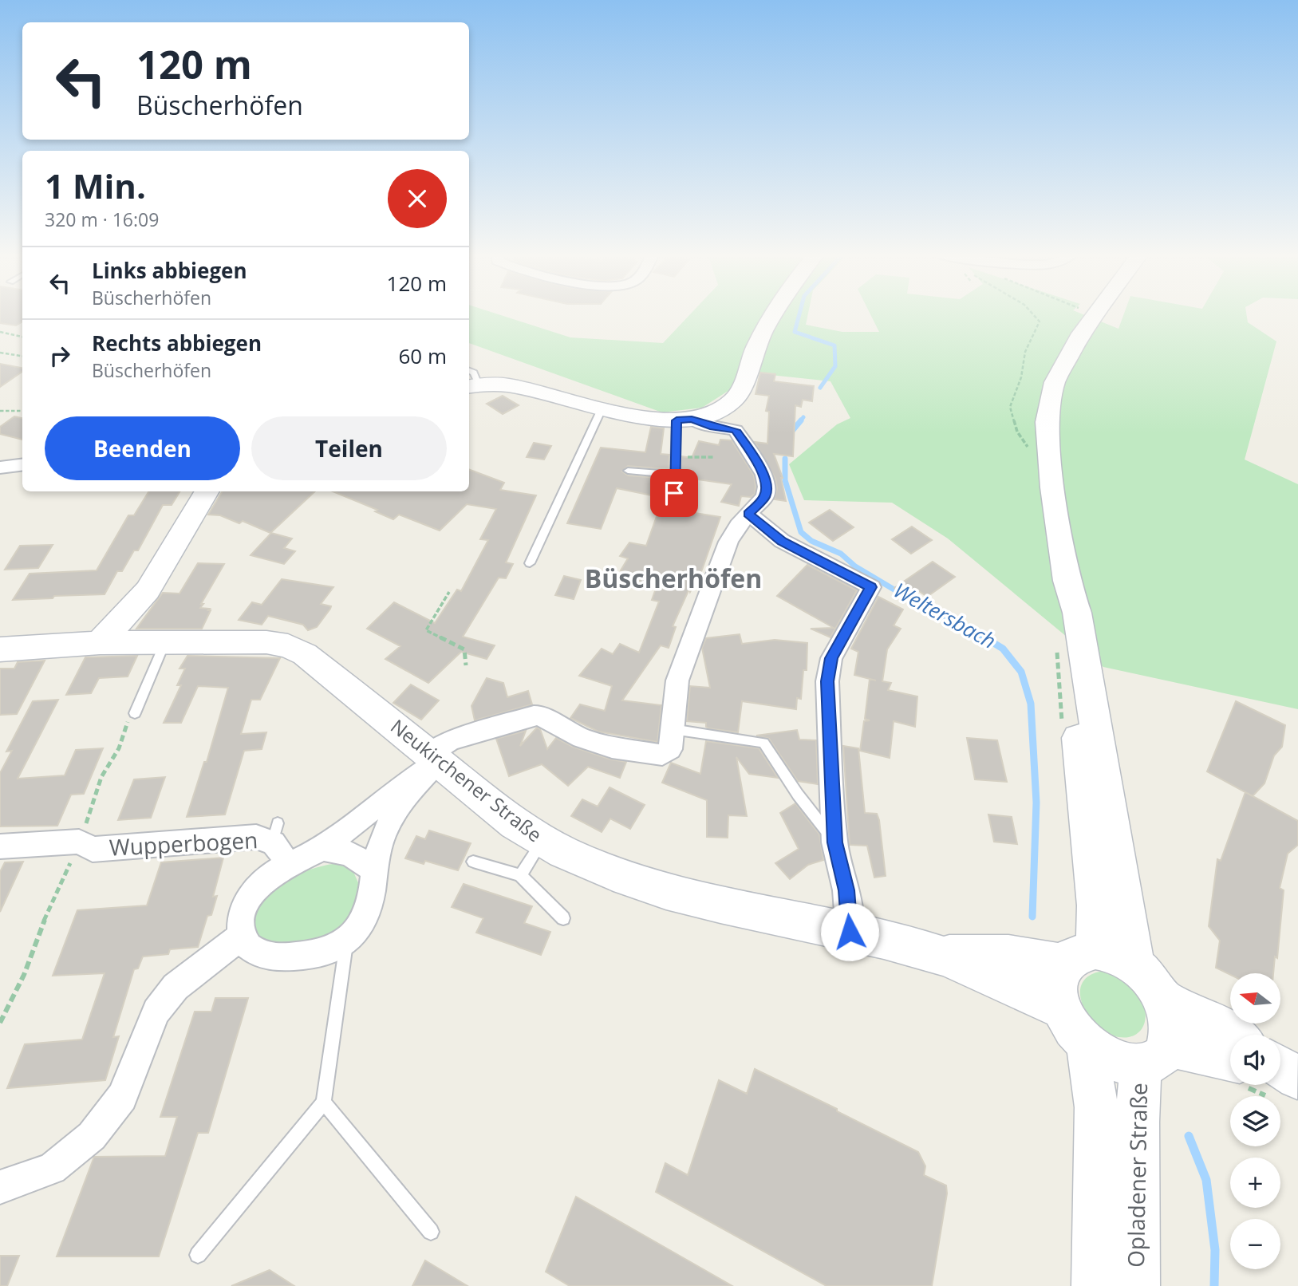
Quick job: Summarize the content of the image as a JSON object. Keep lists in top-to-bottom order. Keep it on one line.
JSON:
{"streets":{"main road":["Neukirchener Straße","Opladener Straße"],"street":["Wupperbogen"]},"crossings":[["Neukirchener Straße","Opladener Straße"]],"districts":["Büscherhöfen"],"water":["Weltersbach"],"north":"left","page":{"turn":["120 m","Büscherhöfen"],"heading":["1 Min.","320 m · 16:09"],"list":[{"name":"Links abbiegen","note":"Büscherhöfen","value":"120 m"},{"name":"Rechts abbiegen","note":"Büscherhöfen","value":"60 m"}],"buttons":["Beenden","Teilen"],"map_buttons":["+","−"]}}
